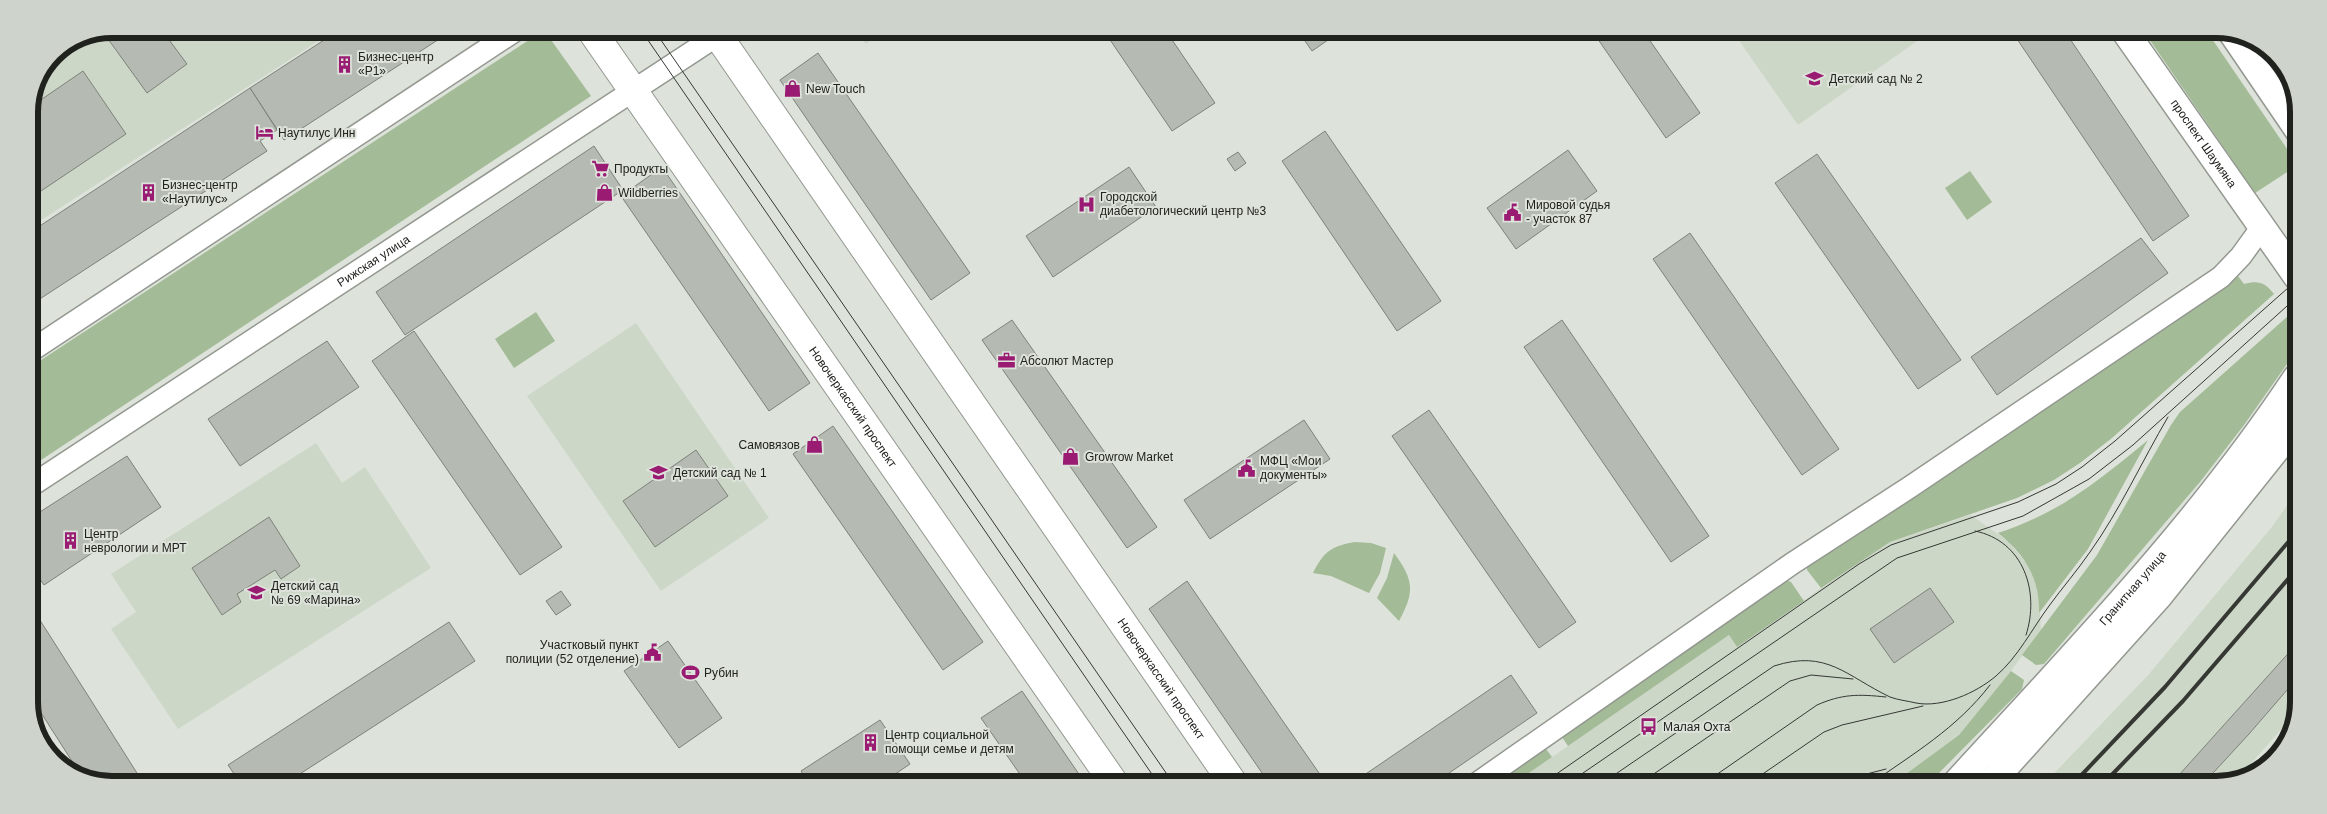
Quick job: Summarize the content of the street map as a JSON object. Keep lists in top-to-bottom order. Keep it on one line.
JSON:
{"streets":{"main road":["Новочеркасский проспект"],"street":["проспект Шаумяна","Рижская улица","Гранитная улица"]},"crossings":[["Рижская улица","Новочеркасский проспект"]],"places":{"building":["Бизнес-центр «Р1»","Бизнес-центр «Наутилус»","Центр неврологии и МРТ","Центр социальной помощи семье и детям"],"school or university":["Детский сад № 2","Детский сад № 1","Детский сад № 69 «Марина»"],"shop":["New Touch","Wildberries","Самовязов","Growrow Market"],"hotel":["Наутилус Инн"],"supermarket":["Продукты"],"hospital":["Городской диабетологический центр №3"],"public building":["Мировой судья - участок 87","МФЦ «Мои документы»","Участковый пункт полиции (52 отделение)"],"office":["Абсолют Мастер"],"sports":["Рубин"],"bus stop":["Малая Охта"]}}
